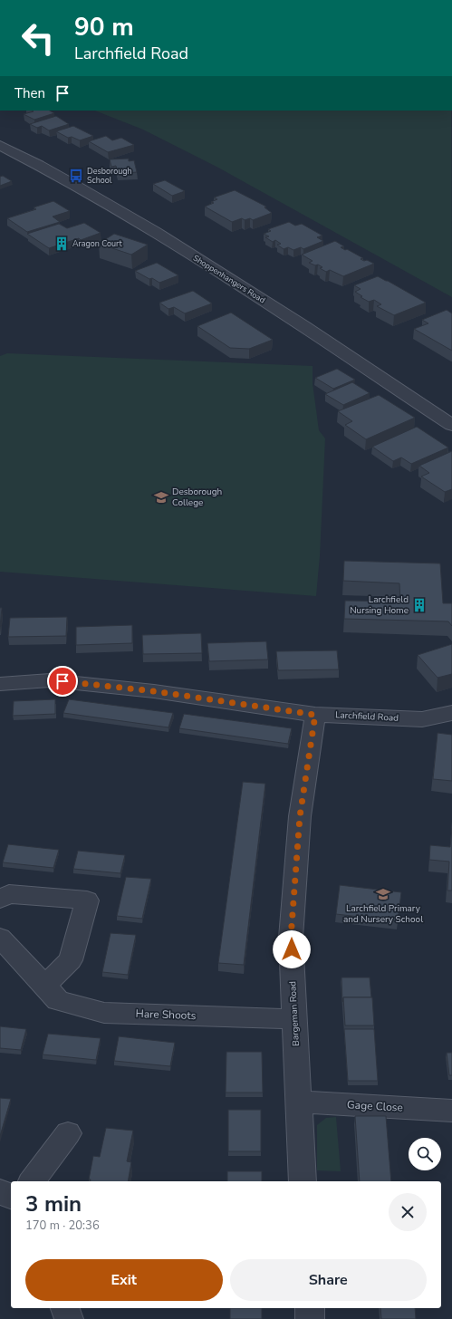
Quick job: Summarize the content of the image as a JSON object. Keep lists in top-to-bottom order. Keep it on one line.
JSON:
{"streets":{"street":["Shoppenhangers Road","Larchfield Road","Bargeman Road","Hare Shoots","Gage Close"]},"crossings":[["Larchfield Road","Bargeman Road"],["Bargeman Road","Hare Shoots"],["Bargeman Road","Gage Close"]],"places":{"bus stop":["Desborough School"],"building":["Aragon Court","Larchfield Nursing Home"],"school or university":["Desborough College","Larchfield Primary and Nursery School"]},"page":{"turn":["90 m","Larchfield Road"],"then":"Then","heading":["3 min","170 m · 20:36"],"buttons":["Exit","Share"]}}
